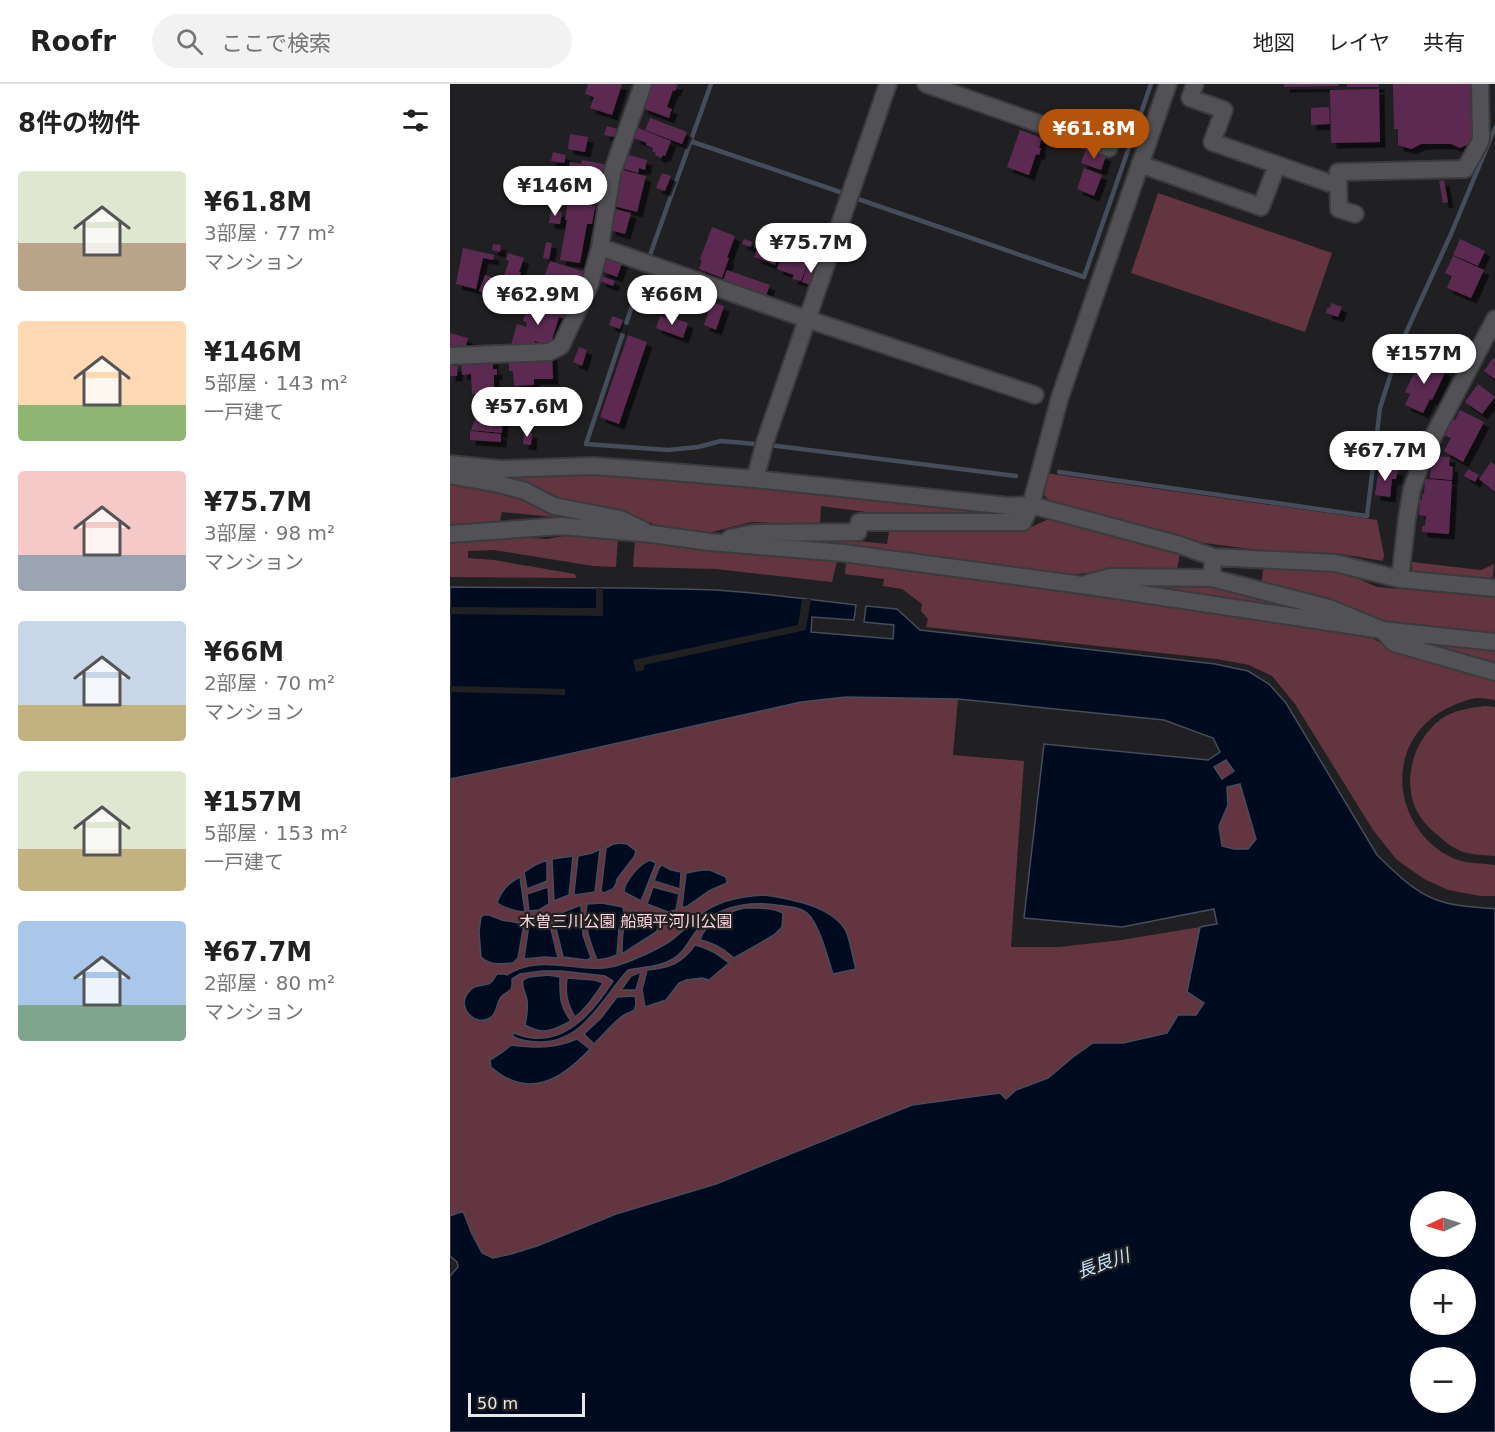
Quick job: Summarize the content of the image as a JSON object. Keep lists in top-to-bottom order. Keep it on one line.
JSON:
{"water":["長良川"],"parks":["木曽三川公園 船頭平河川公園"],"scale_bar":"50 m","north":"left","page":{"header":"Roofr","search":"ここで検索","nav":["地図","レイヤ","共有"],"heading":"8件の物件","price":["¥61.8M","¥146M","¥75.7M","¥62.9M","¥66M","¥157M","¥57.6M","¥67.7M"],"list":[{"name":"¥61.8M","note":"3部屋 · 77 m² · マンション"},{"name":"¥146M","note":"5部屋 · 143 m² · 一戸建て"},{"name":"¥75.7M","note":"3部屋 · 98 m² · マンション"},{"name":"¥66M","note":"2部屋 · 70 m² · マンション"},{"name":"¥157M","note":"5部屋 · 153 m² · 一戸建て"},{"name":"¥67.7M","note":"2部屋 · 80 m² · マンション"}],"map_buttons":["+","−"],"scale":"50 m"}}
